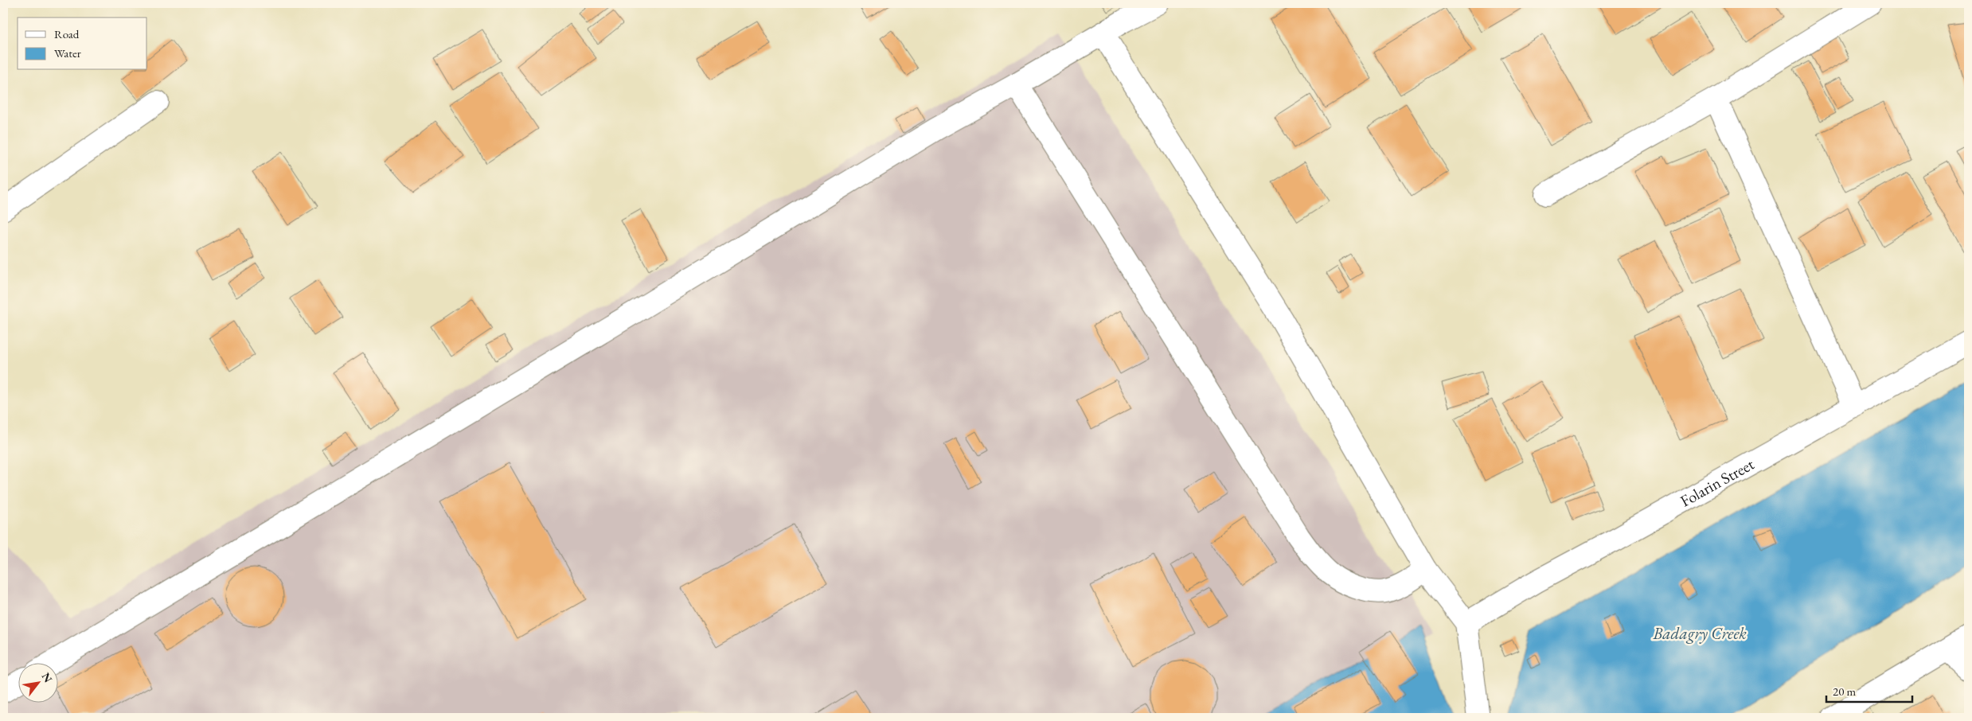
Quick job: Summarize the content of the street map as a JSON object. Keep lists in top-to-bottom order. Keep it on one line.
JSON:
{"streets":{"street":["Folarin Street"]},"water":["Badagry Creek"],"legend":["Road","Water"],"scale_bar":"20 m","north":"top right"}
